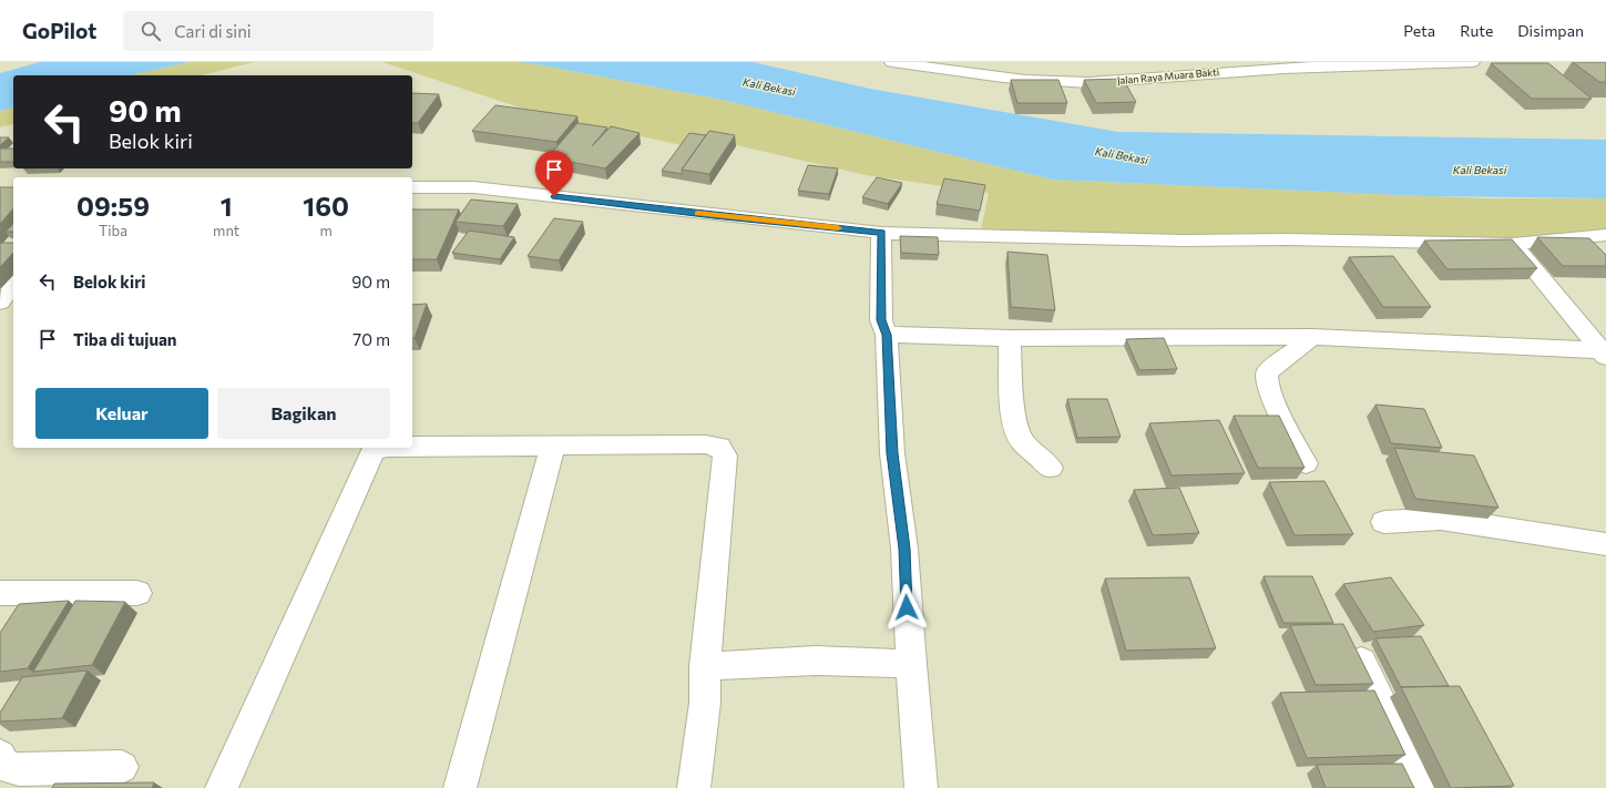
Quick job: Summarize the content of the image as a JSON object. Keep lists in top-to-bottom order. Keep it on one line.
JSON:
{"streets":{"street":["Jalan Raya Muara Bakti"]},"water":["Kali Bekasi"],"page":{"header":"GoPilot","search":"Cari di sini","nav":["Peta","Rute","Disimpan"],"turn":["90 m","Belok kiri"],"eta":["09:59","Tiba","1","mnt","160","m"],"list":[{"name":"Belok kiri","value":"90 m"},{"name":"Tiba di tujuan","value":"70 m"}],"buttons":["Keluar","Bagikan"]}}
